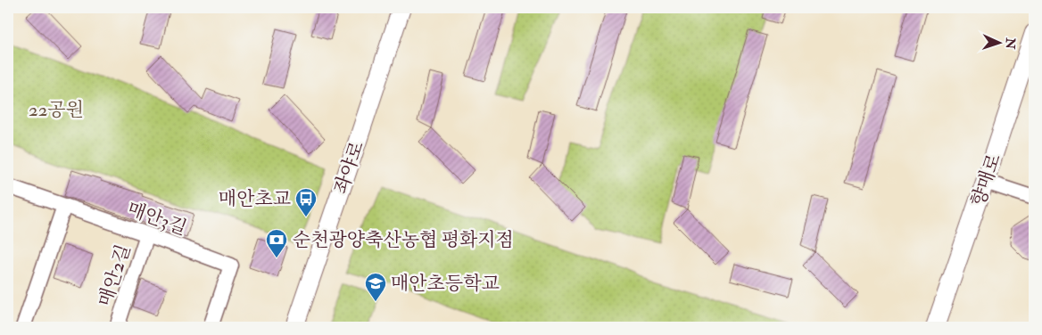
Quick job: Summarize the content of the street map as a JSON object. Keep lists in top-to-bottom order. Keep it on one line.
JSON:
{"streets":{"street":["좌야로","향매로","매안3길","매안2길"]},"crossings":[["매안3길","매안2길"]],"parks":["22공원"],"places":{"bus stop":["매안초교"],"bank":["순천광양축산농협 평화지점"],"school or university":["매안초등학교"]},"north":"right"}
